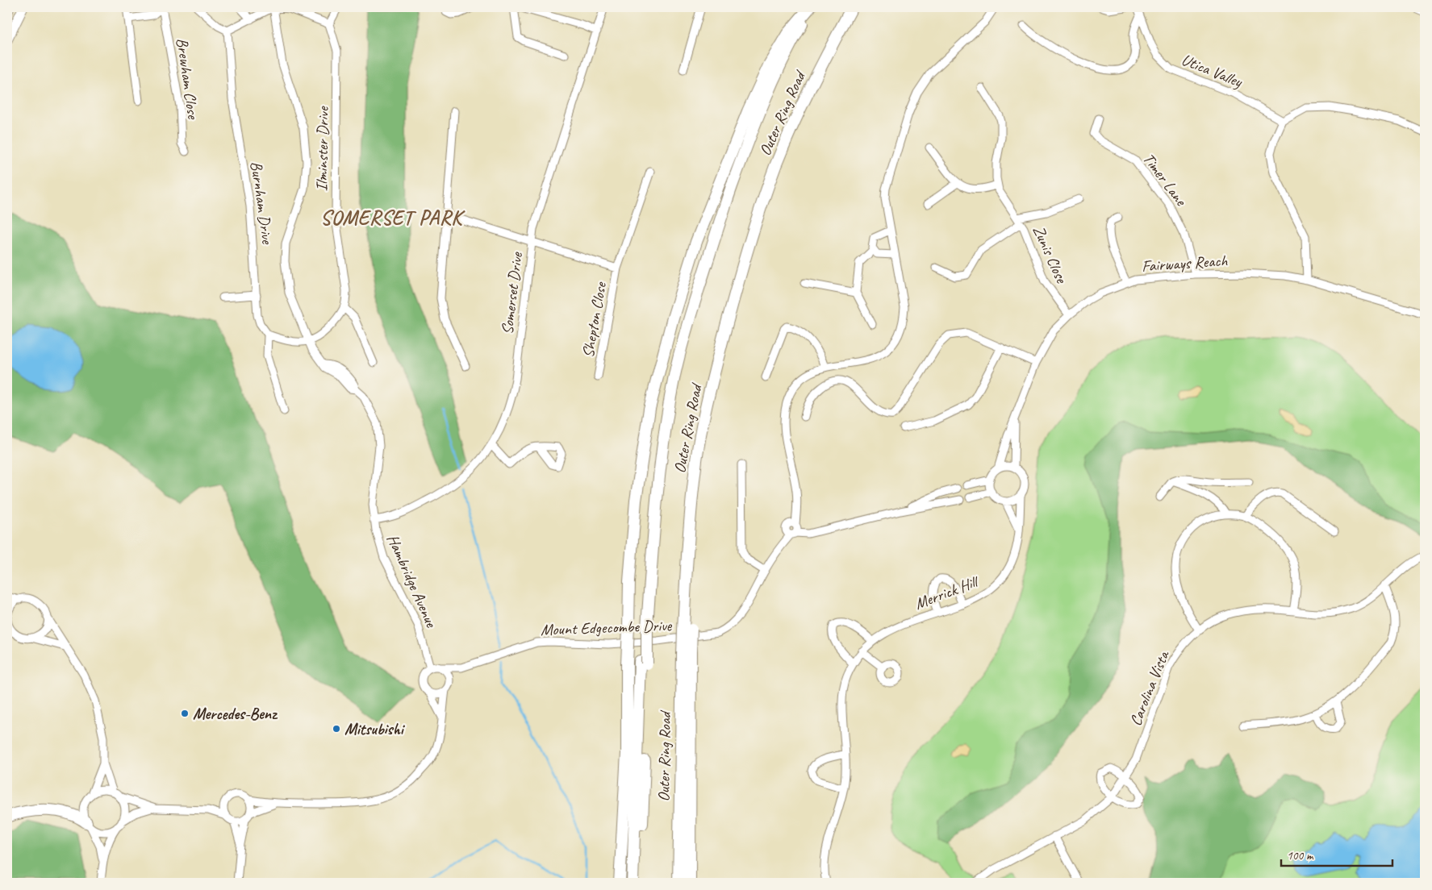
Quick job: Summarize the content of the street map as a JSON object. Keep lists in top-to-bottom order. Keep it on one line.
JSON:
{"streets":{"highway":["Outer Ring Road"],"street":["Utica Valley","Brewham Close","Ilminster Drive","Timer Lane","Burnham Drive","Zunis Close","Fairways Reach","Somerset Drive","Shepton Close","Hambridge Avenue","Merrick Hill","Mount Edgecombe Drive","Carolina Vista"]},"crossings":[["Timer Lane","Fairways Reach"],["Zunis Close","Fairways Reach"],["Fairways Reach","Merrick Hill"],["Somerset Drive","Shepton Close"],["Somerset Drive","Hambridge Avenue"],["Hambridge Avenue","Mount Edgecombe Drive"]],"districts":["SOMERSET PARK"],"places":["Mercedes-Benz","Mitsubishi"],"scale_bar":"100 m"}
